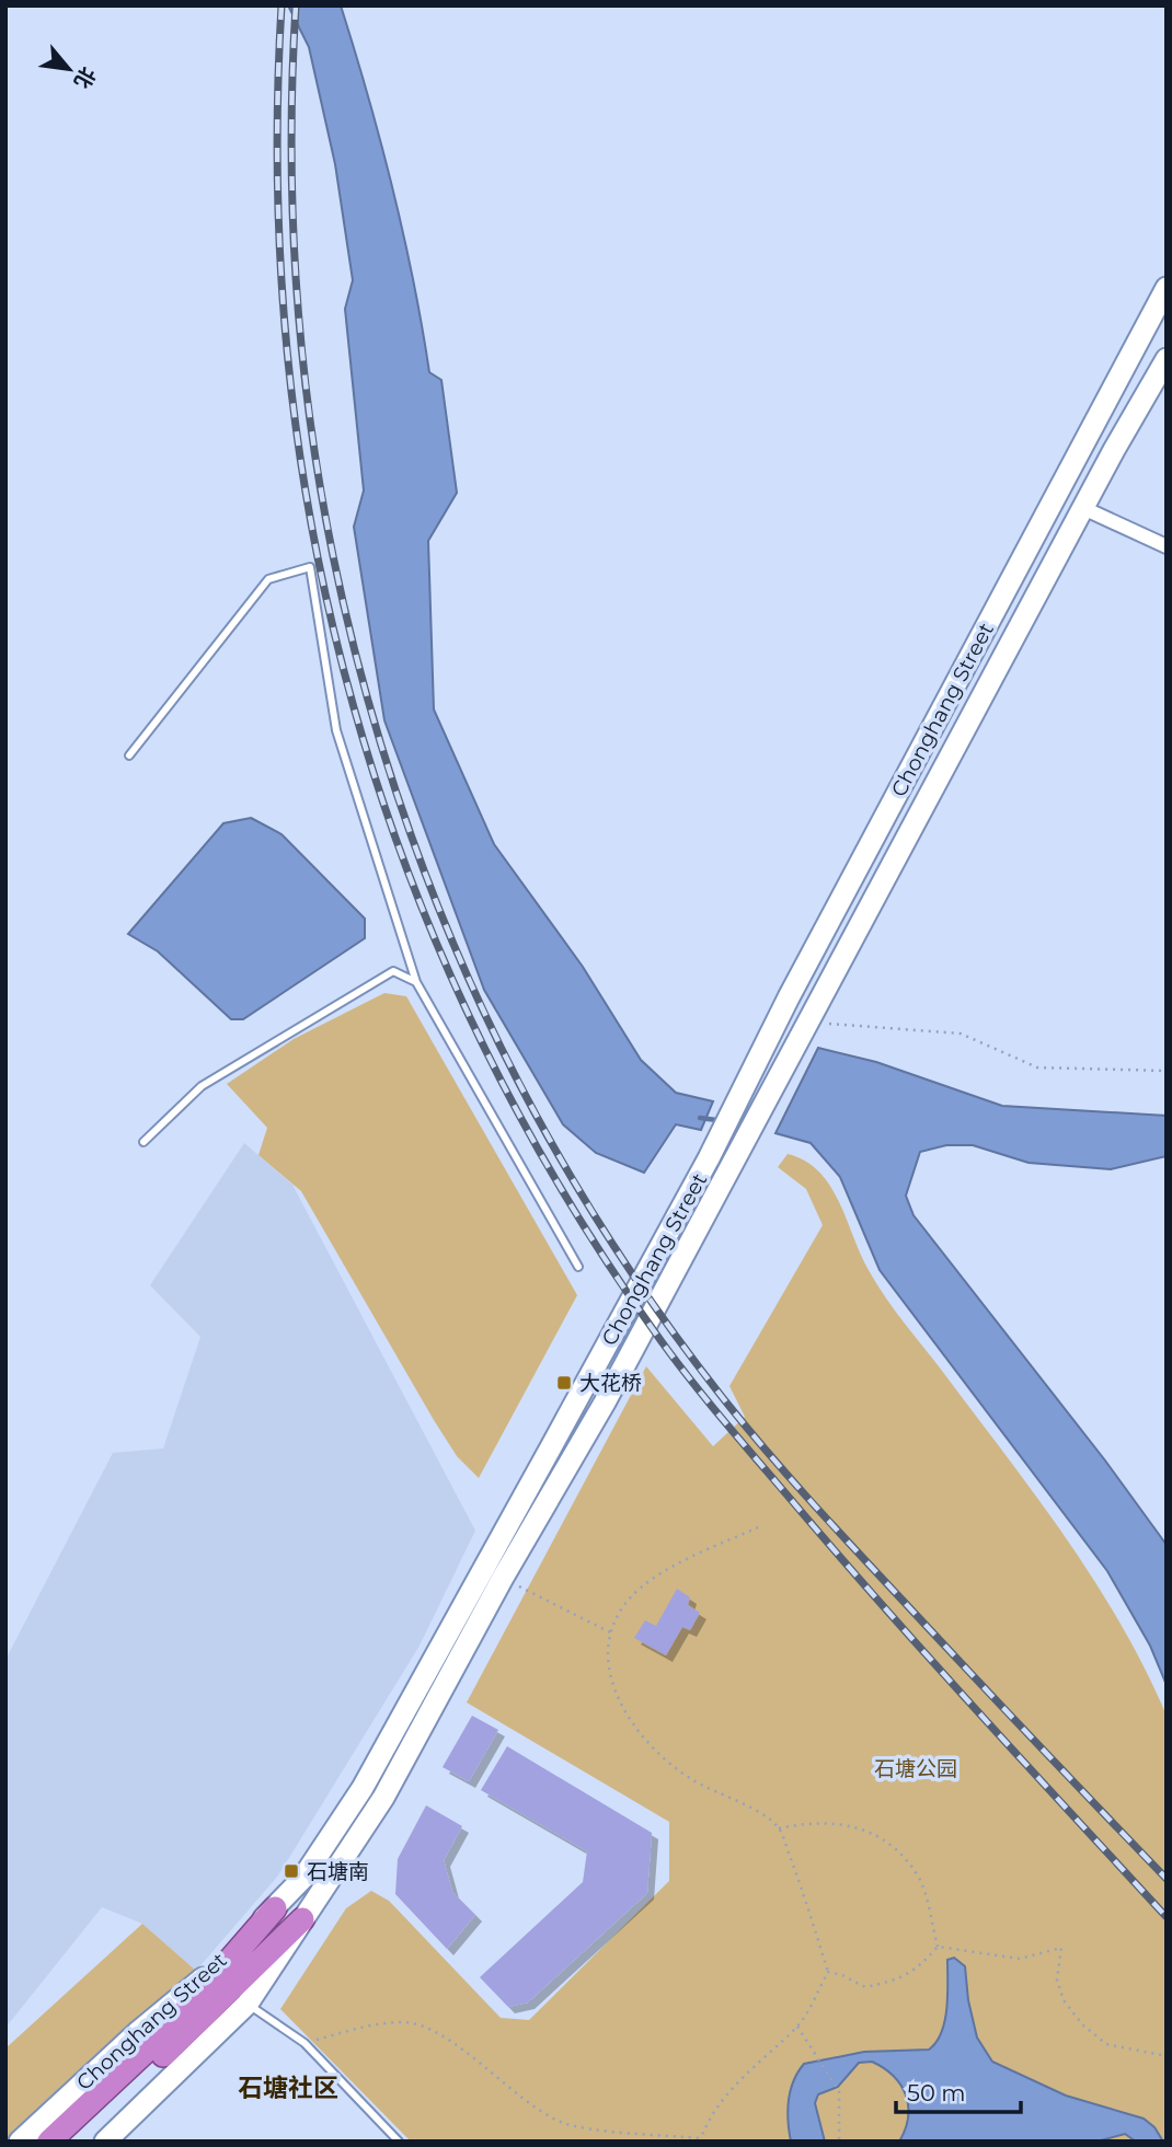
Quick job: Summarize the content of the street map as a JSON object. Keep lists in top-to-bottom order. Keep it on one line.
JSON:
{"streets":{"main road":["Chonghang Street"]},"districts":["石塘社区"],"parks":["石塘公园"],"places":{"transit":["大花桥","石塘南"]},"scale_bar":"50 m","north":"bottom right"}
